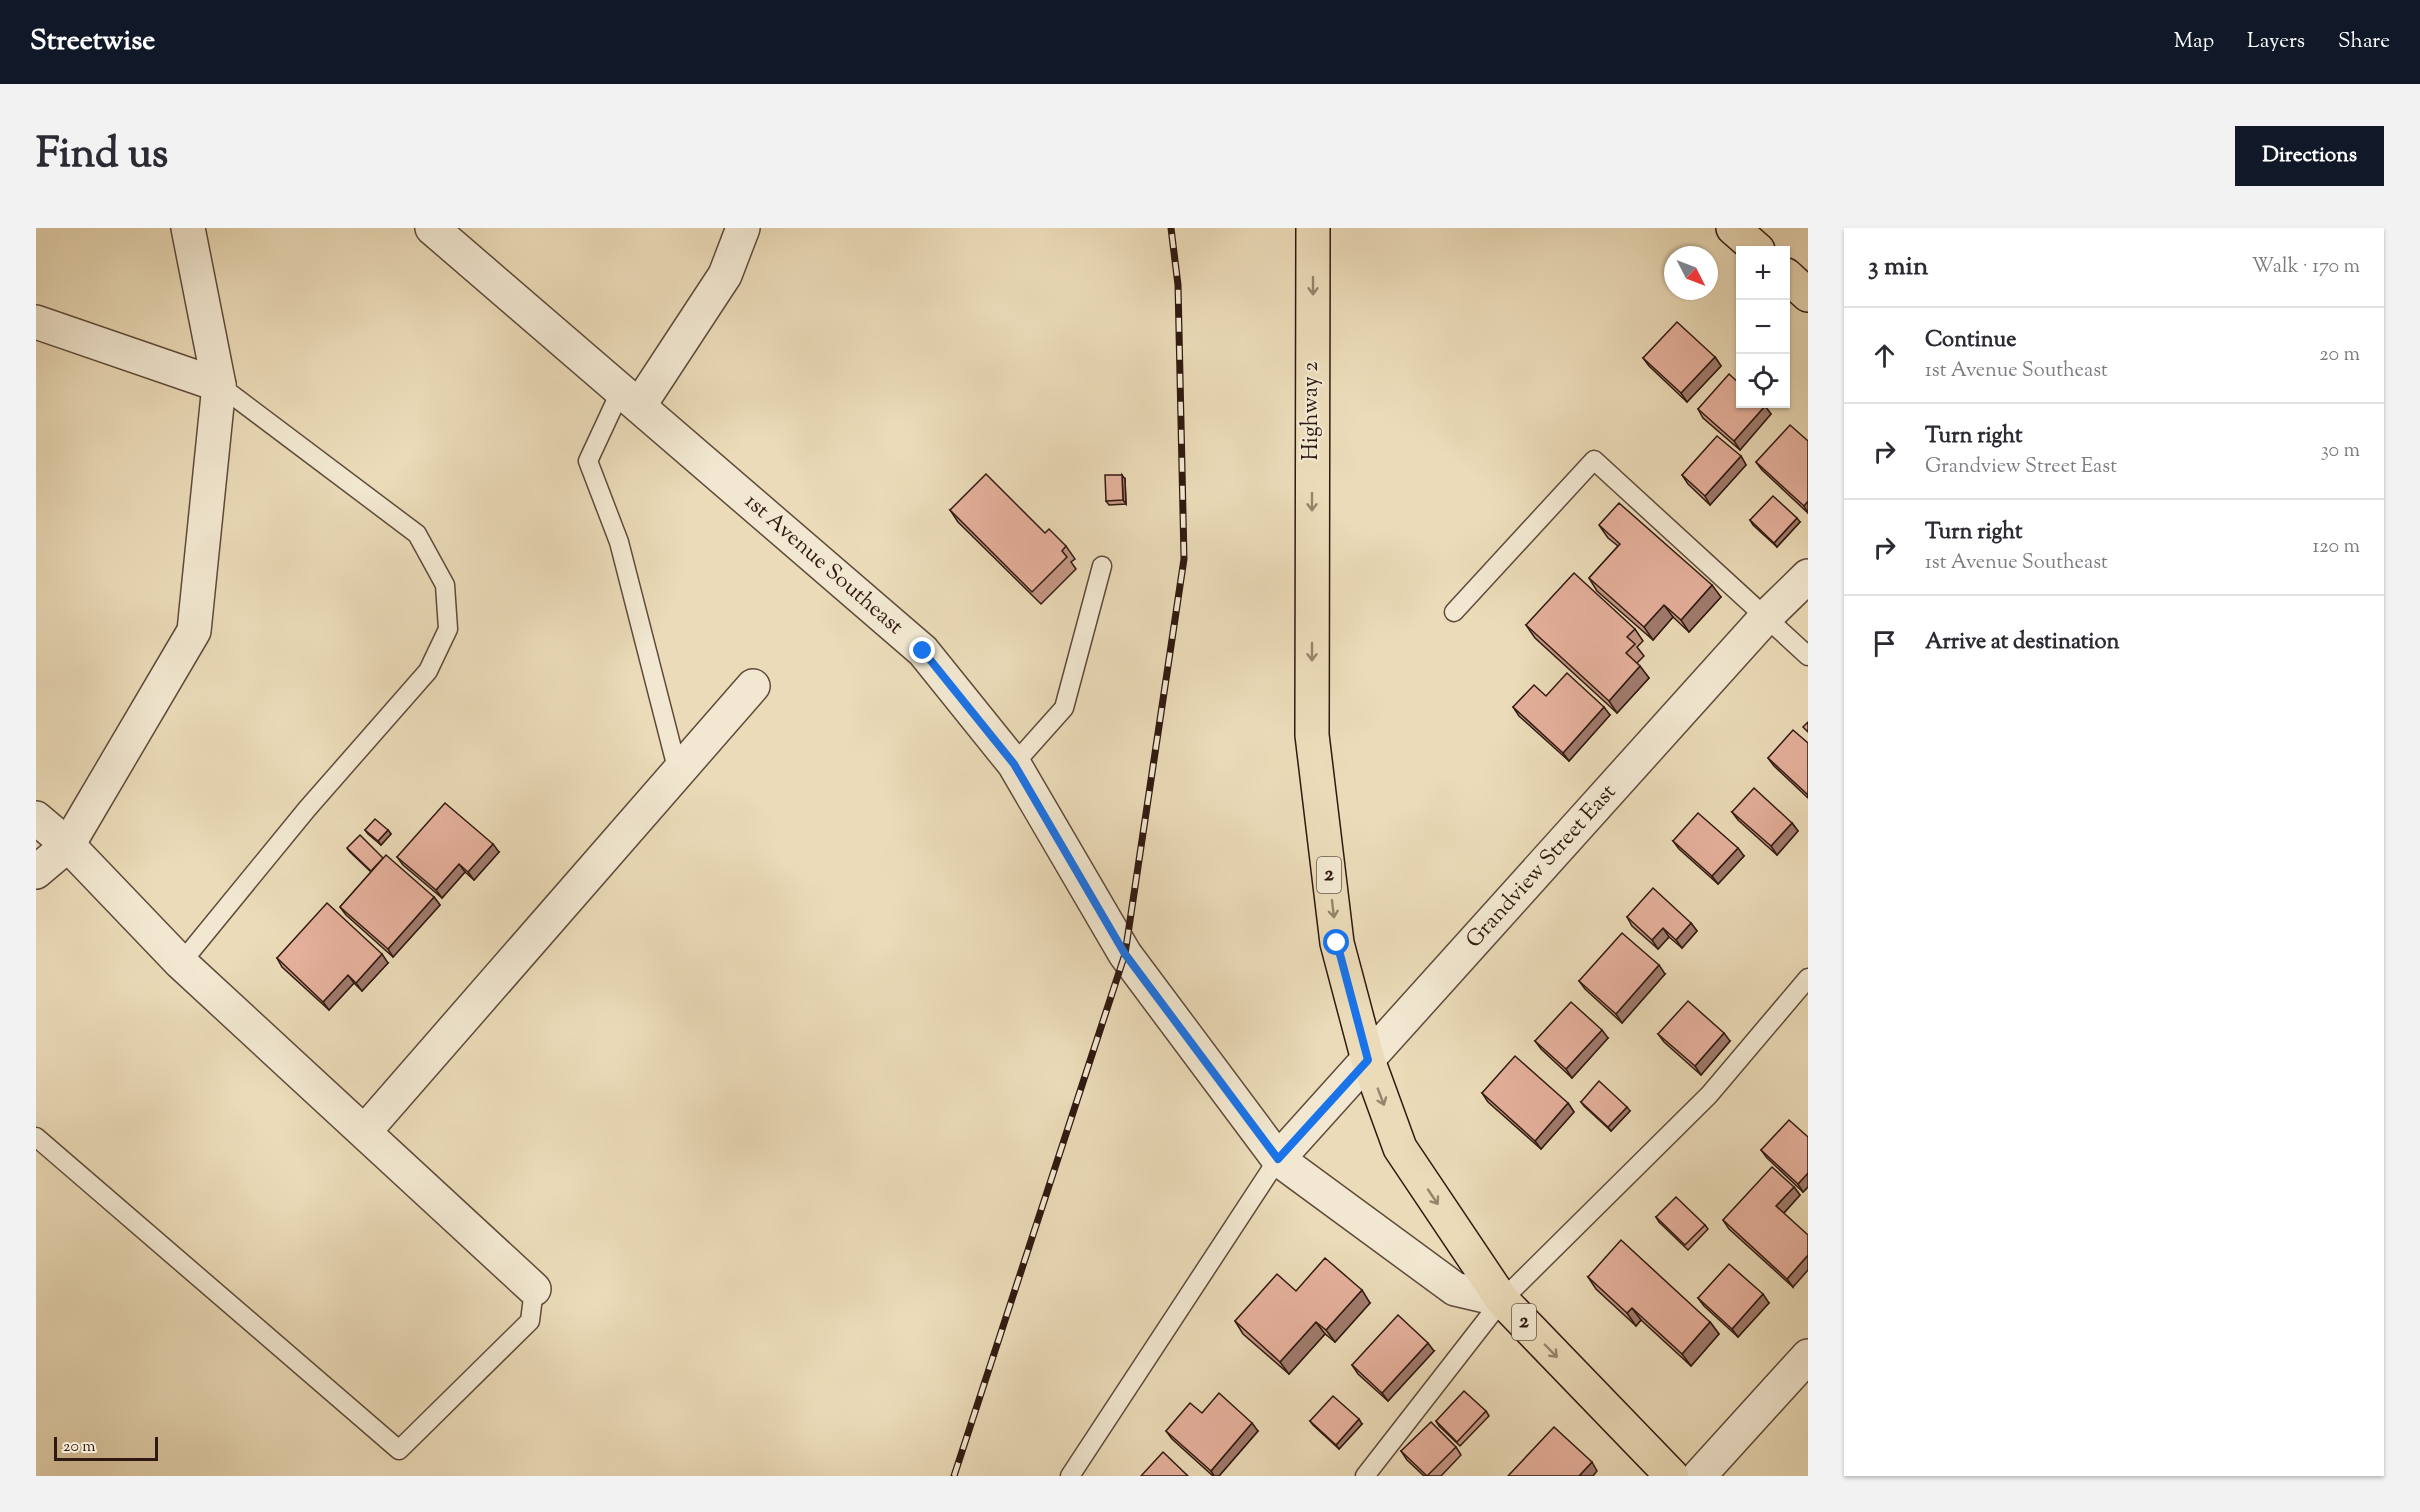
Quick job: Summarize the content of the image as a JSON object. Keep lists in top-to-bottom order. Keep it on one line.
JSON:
{"streets":{"main road":["Highway 2","2"],"street":["1st Avenue Southeast","Grandview Street East"]},"crossings":[["Highway 2","Grandview Street East"],["Highway 2","2"],["1st Avenue Southeast","Grandview Street East"],["1st Avenue Southeast","2"],["Grandview Street East","2"]],"one_way":["Highway 2"],"scale_bar":"20 m","north":"bottom right","page":{"header":"Streetwise","nav":["Map","Layers","Share"],"title":"Find us","buttons":"Directions","heading":["3 min","Walk · 170 m"],"map_buttons":["+","−"],"list":[["Continue","1st Avenue Southeast","20 m"],["Turn right","Grandview Street East","30 m"],["Turn right","1st Avenue Southeast","120 m"],"Arrive at destination"],"scale":"20 m"}}
